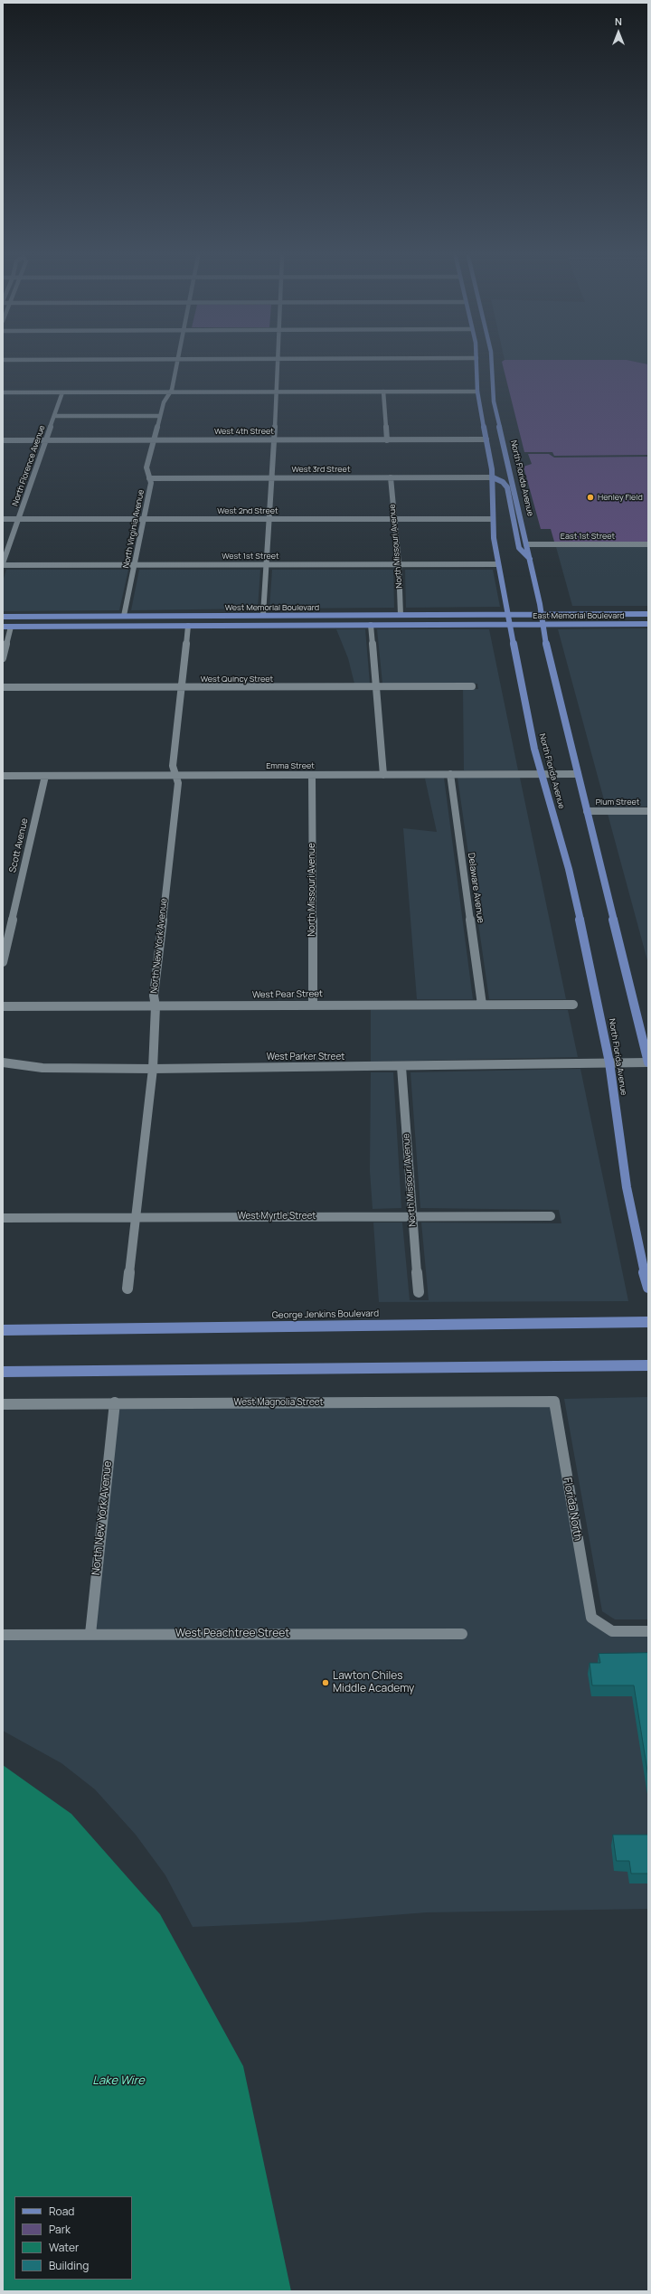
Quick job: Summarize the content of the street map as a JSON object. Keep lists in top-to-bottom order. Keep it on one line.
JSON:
{"streets":{"main road":["North Florida Avenue","West Memorial Boulevard","East Memorial Boulevard","George Jenkins Boulevard"],"street":["West 4th Street","North Florence Avenue","West 3rd Street","West 2nd Street","North Virginia Avenue","East 1st Street","North Missouri Avenue","West 1st Street","West Quincy Street","Emma Street","Plum Street","Scott Avenue","Delaware Avenue","North New York Avenue","West Pear Street","West Parker Street","West Myrtle Street","West Magnolia Street","Florida North","West Peachtree Street"]},"crossings":[["West 4th Street","North Florence Avenue"],["West 4th Street","North Florida Avenue"],["West 4th Street","North Virginia Avenue"],["North Florence Avenue","West 2nd Street"],["North Florence Avenue","West 1st Street"],["West 3rd Street","North Florida Avenue"],["West 3rd Street","North Virginia Avenue"],["West 3rd Street","North Missouri Avenue"],["North Florida Avenue","West 2nd Street"],["North Florida Avenue","East 1st Street"],["North Florida Avenue","West 1st Street"],["North Florida Avenue","West Memorial Boulevard"],["North Florida Avenue","East Memorial Boulevard"],["North Florida Avenue","Emma Street"],["North Florida Avenue","Plum Street"],["North Florida Avenue","West Parker Street"],["West 2nd Street","North Virginia Avenue"],["West 2nd Street","North Missouri Avenue"],["North Virginia Avenue","West 1st Street"],["North Virginia Avenue","West Memorial Boulevard"],["North Missouri Avenue","West 1st Street"],["North Missouri Avenue","West Memorial Boulevard"],["North Missouri Avenue","Emma Street"],["North Missouri Avenue","West Pear Street"],["North Missouri Avenue","West Parker Street"],["North Missouri Avenue","West Myrtle Street"],["West Memorial Boulevard","East Memorial Boulevard"],["West Memorial Boulevard","North New York Avenue"],["West Quincy Street","North New York Avenue"],["Emma Street","Scott Avenue"],["Emma Street","Delaware Avenue"],["Emma Street","North New York Avenue"],["Delaware Avenue","West Pear Street"],["North New York Avenue","West Pear Street"],["North New York Avenue","West Parker Street"],["North New York Avenue","West Myrtle Street"],["North New York Avenue","West Magnolia Street"],["North New York Avenue","West Peachtree Street"],["West Magnolia Street","Florida North"]],"water":["Lake Wire"],"places":["Henley Field","Lawton Chiles Middle Academy"],"legend":["Road","Park","Water","Building"],"north":"top"}
